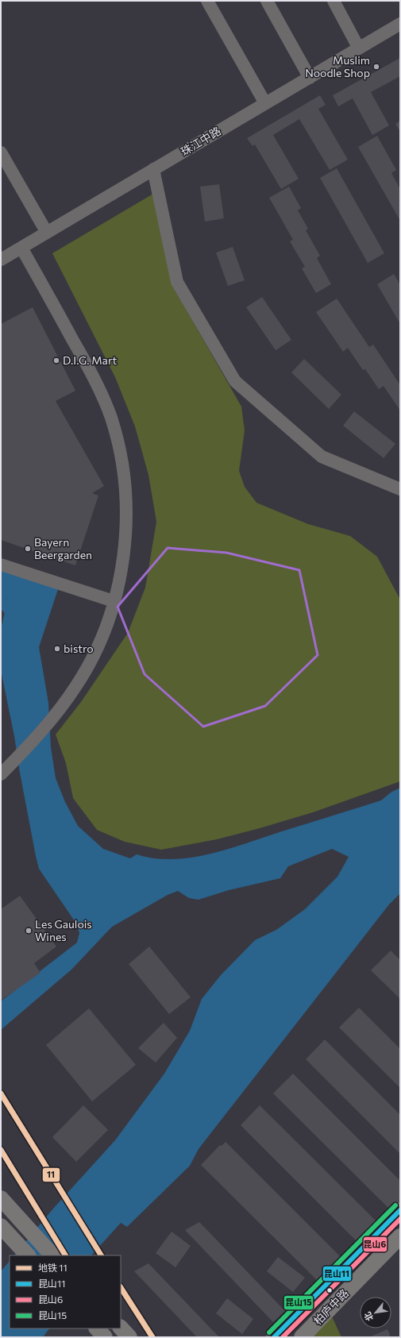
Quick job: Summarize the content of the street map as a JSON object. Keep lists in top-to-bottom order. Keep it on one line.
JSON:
{"streets":{"main road":["柏庐中路"],"street":["珠江中路"]},"places":["Muslim Noodle Shop","D.I.G. Mart","Bayern Beergarden","bistro","Les Gaulois Wines"],"lines":["metro line 11","transit line 昆山15","transit line 昆山11","transit line 昆山6"],"legend":["地铁 11","昆山11","昆山6","昆山15"],"north":"bottom left"}
